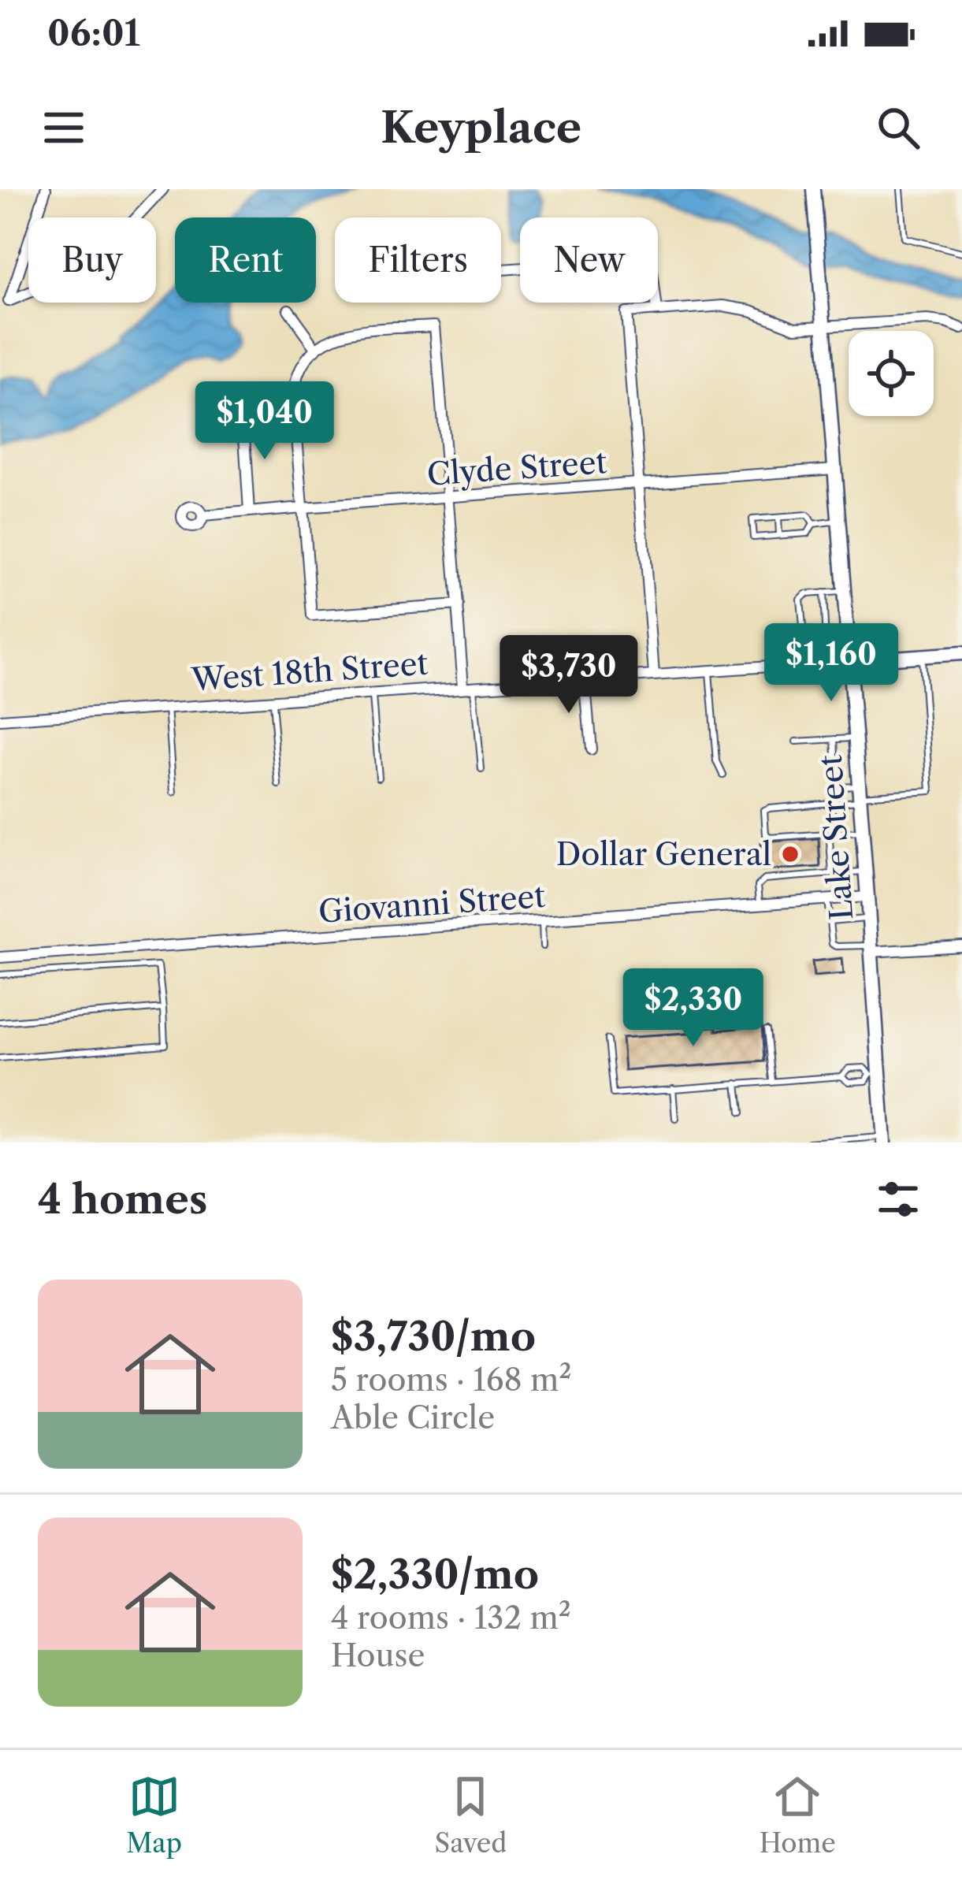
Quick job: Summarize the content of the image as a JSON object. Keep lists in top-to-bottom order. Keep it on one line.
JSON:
{"streets":{"street":["Clyde Street","West 18th Street","Lake Street","Giovanni Street"]},"crossings":[["Clyde Street","Lake Street"],["West 18th Street","Lake Street"],["Lake Street","Giovanni Street"]],"places":["Dollar General"],"page":{"status":"06:01","header":"Keyplace","chip":["Buy","Rent","Filters","New"],"price":["$1,040","$1,160","$3,730","$2,330"],"heading":"4 homes","list":[{"name":"$3,730/mo","note":"5 rooms · 168 m² · Able Circle"},{"name":"$2,330/mo","note":"4 rooms · 132 m² · House"}],"tabs":["Map","Saved","Home"]}}
